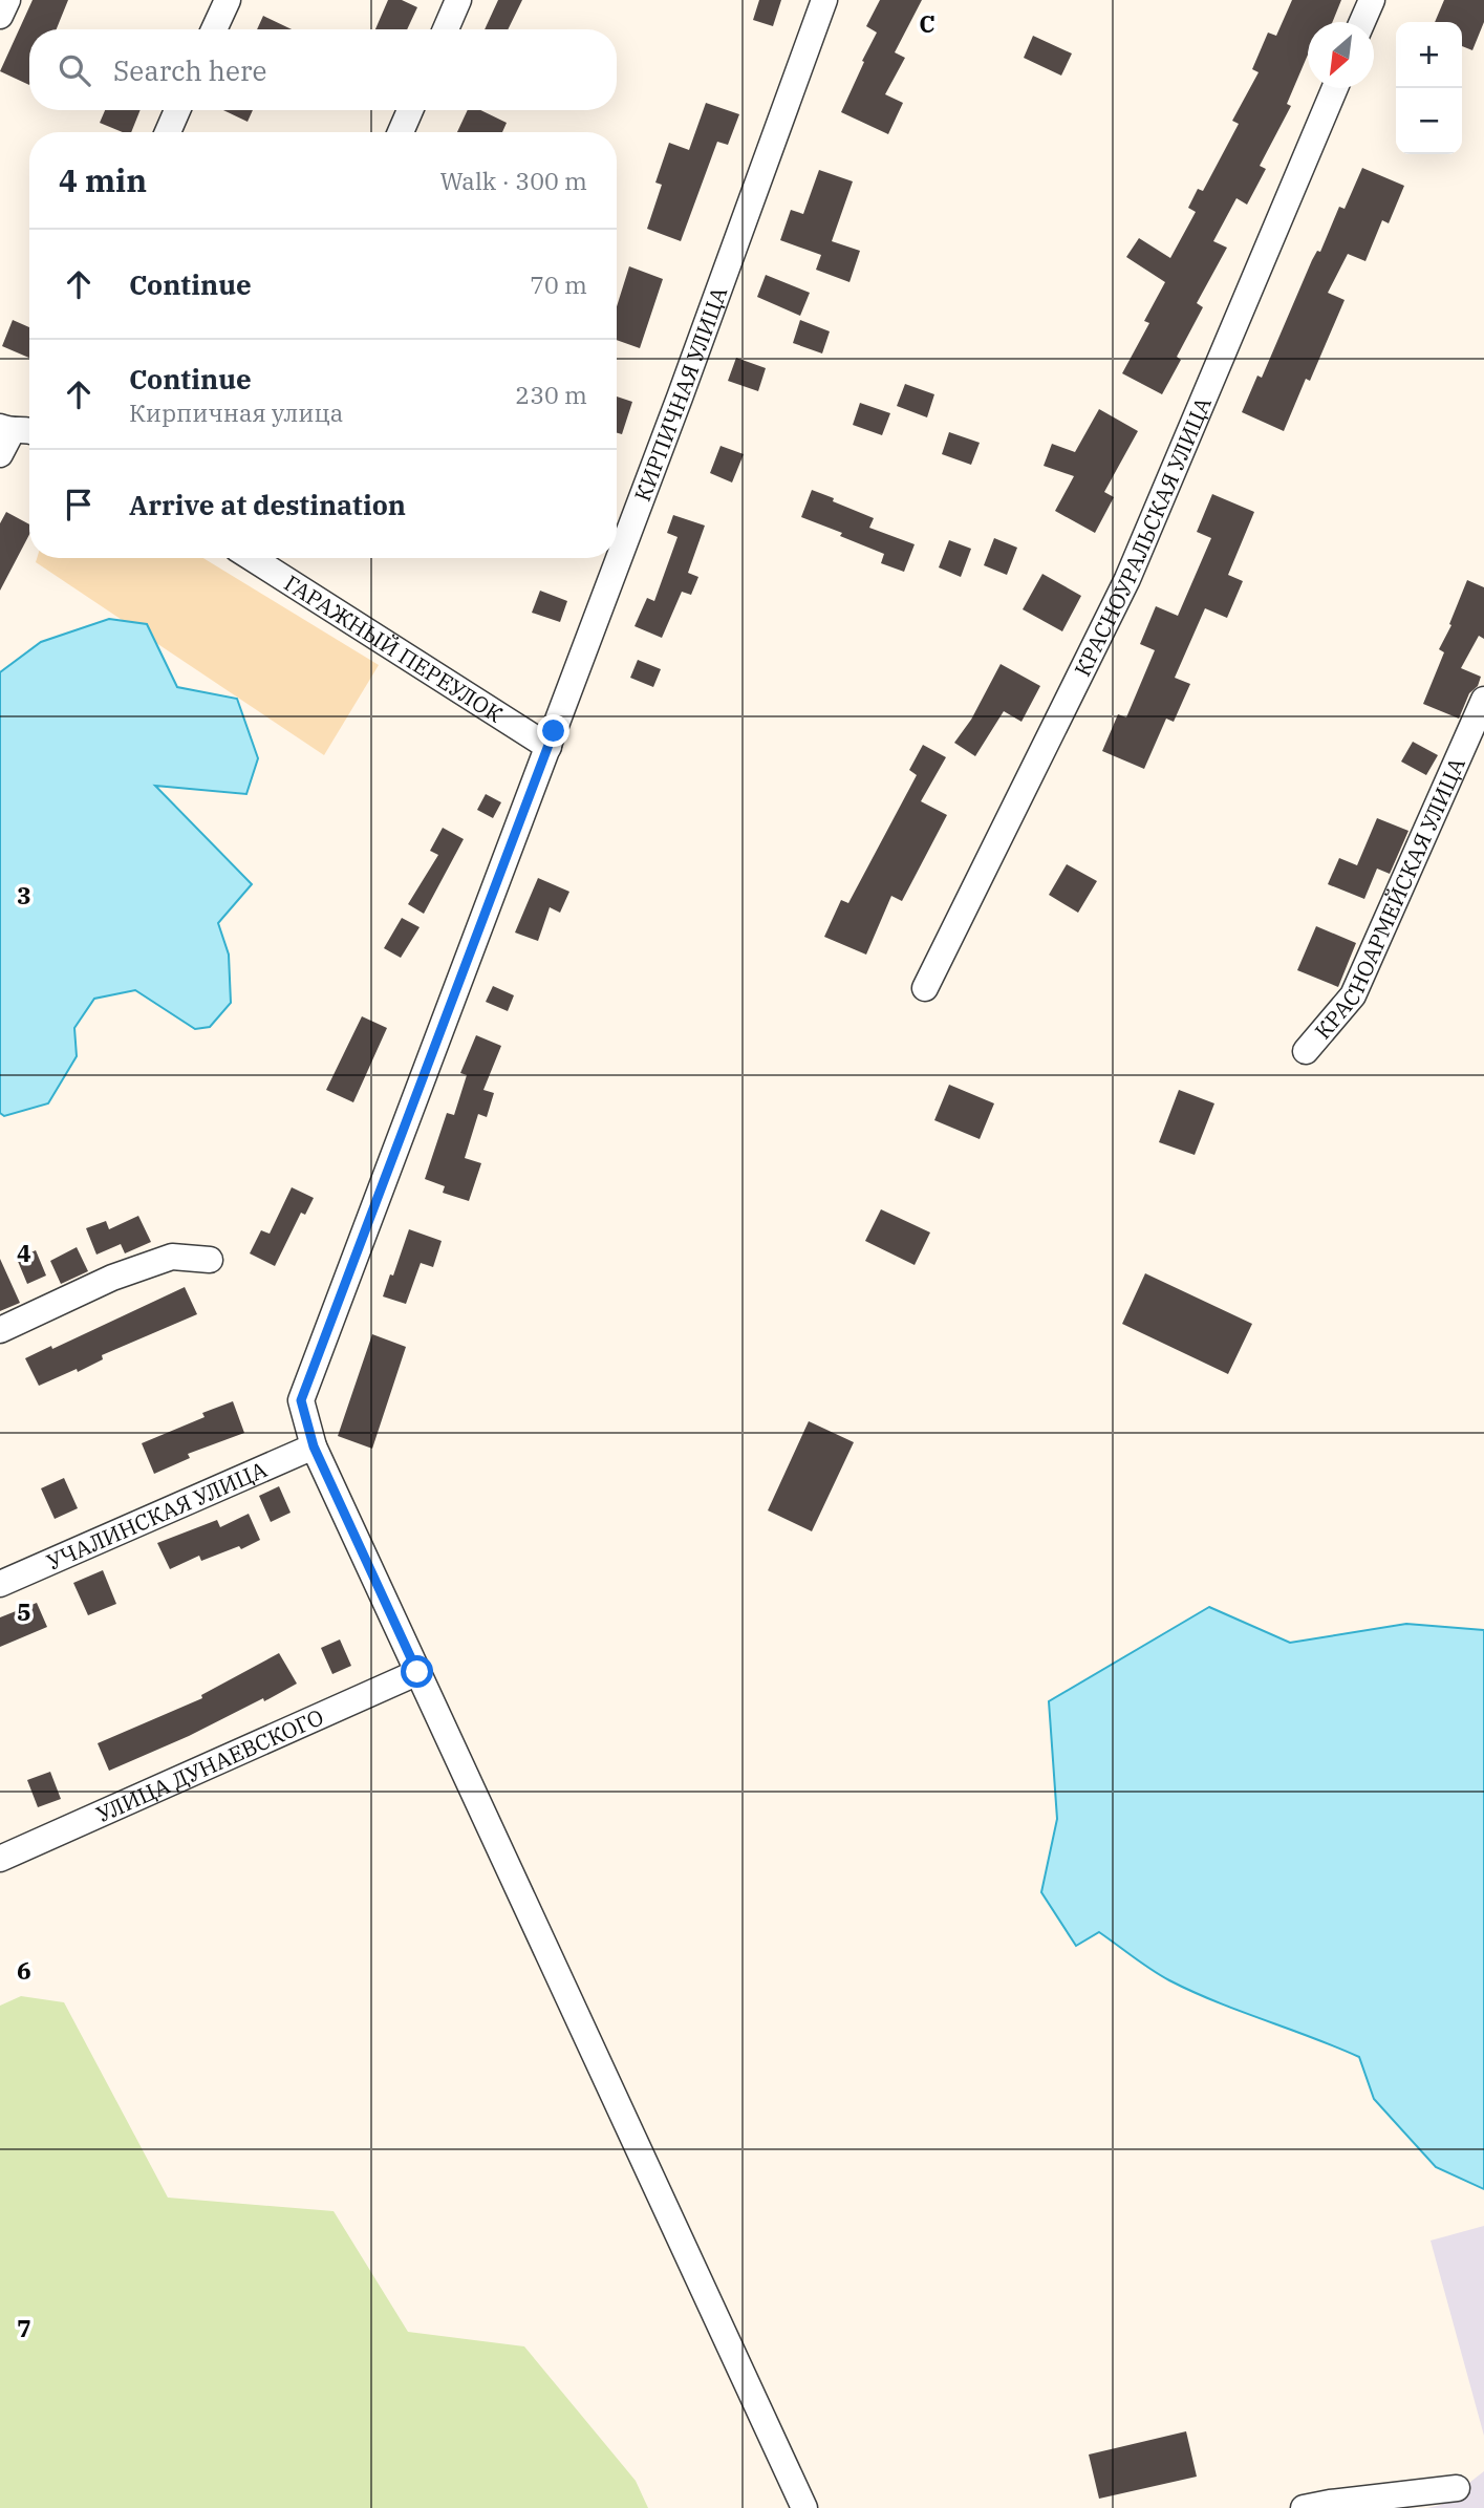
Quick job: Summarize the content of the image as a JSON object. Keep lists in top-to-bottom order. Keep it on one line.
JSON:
{"streets":{"street":["КИРПИЧНАЯ УЛИЦА","КРАСНОУРАЛЬСКАЯ УЛИЦА","ГАРАЖНЫЙ ПЕРЕУЛОК","КРАСНОАРМЕЙСКАЯ УЛИЦА","УЧАЛИНСКАЯ УЛИЦА","УЛИЦА ДУНАЕВСКОГО"]},"crossings":[["КИРПИЧНАЯ УЛИЦА","ГАРАЖНЫЙ ПЕРЕУЛОК"],["КИРПИЧНАЯ УЛИЦА","УЧАЛИНСКАЯ УЛИЦА"],["КИРПИЧНАЯ УЛИЦА","УЛИЦА ДУНАЕВСКОГО"]],"north":"bottom left","page":{"map_buttons":["+","−"],"search":"Search here","heading":["4 min","Walk · 300 m"],"list":[["Continue","70 m"],["Continue","Кирпичная улица","230 m"],"Arrive at destination"]},"grid":{"columns":["C"],"rows":["3","4","5","6","7"]}}
